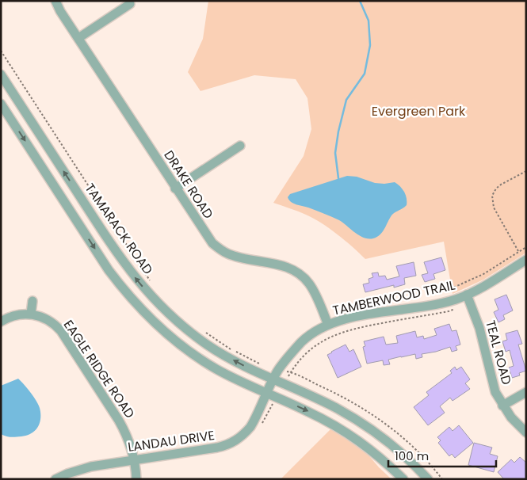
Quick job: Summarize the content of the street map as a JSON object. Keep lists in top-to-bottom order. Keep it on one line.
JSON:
{"streets":{"street":["DRAKE ROAD","TAMARACK ROAD","TAMBERWOOD TRAIL","TEAL ROAD","EAGLE RIDGE ROAD","LANDAU DRIVE"]},"crossings":[["DRAKE ROAD","TAMBERWOOD TRAIL"],["TAMARACK ROAD","TAMBERWOOD TRAIL"],["TAMBERWOOD TRAIL","TEAL ROAD"],["TAMBERWOOD TRAIL","LANDAU DRIVE"],["EAGLE RIDGE ROAD","LANDAU DRIVE"]],"parks":["Evergreen Park"],"scale_bar":"100 m"}
